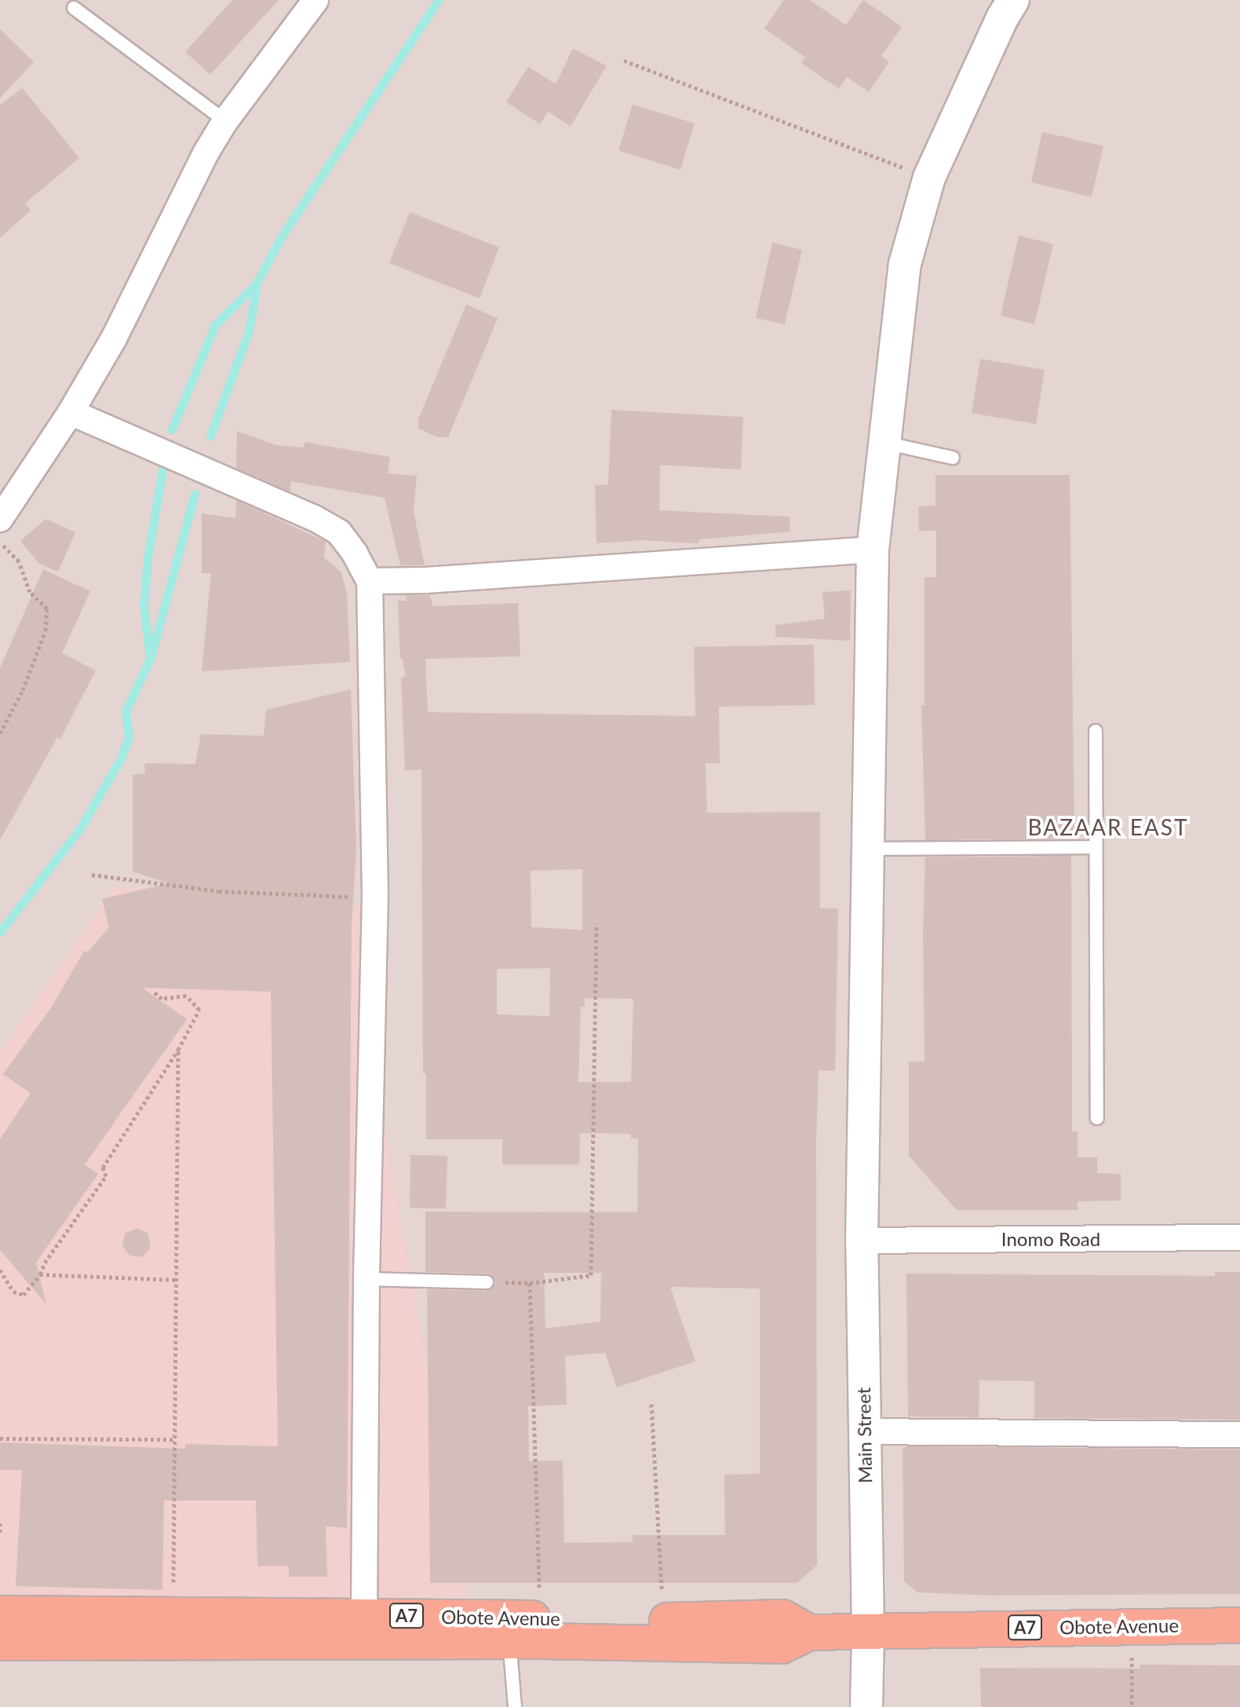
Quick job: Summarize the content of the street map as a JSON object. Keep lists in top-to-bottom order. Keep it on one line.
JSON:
{"streets":{"main road":["A7","Obote Avenue"],"street":["Inomo Road","Main Street"]},"crossings":[["Inomo Road","Main Street"],["Main Street","Obote Avenue"]],"districts":["BAZAAR EAST"]}
